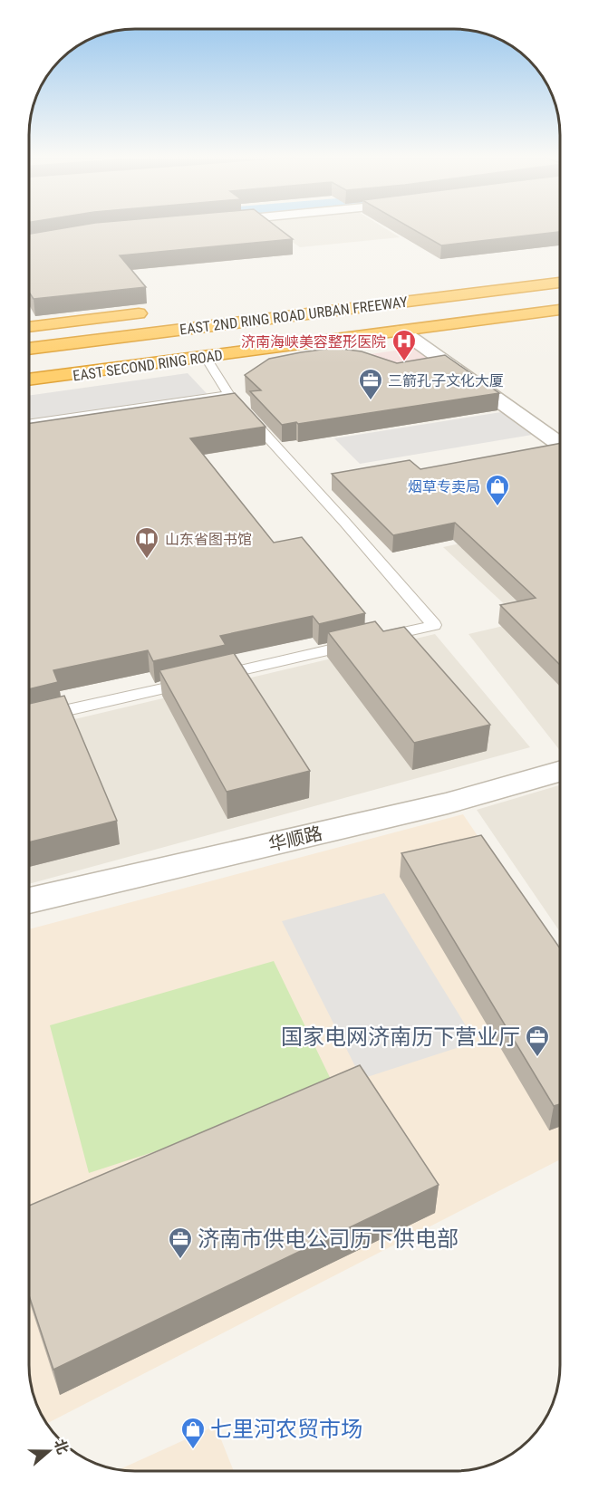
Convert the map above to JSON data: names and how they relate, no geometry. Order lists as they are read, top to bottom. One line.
{"streets":{"highway":["EAST 2ND RING ROAD URBAN FREEWAY","EAST SECOND RING ROAD"],"street":["华顺路"]},"places":{"hospital":["济南海峡美容整形医院"],"office":["三箭孔子文化大厦","国家电网济南历下营业厅","济南市供电公司历下供电部"],"shop":["烟草专卖局","七里河农贸市场"],"library":["山东省图书馆"]},"north":"right"}
